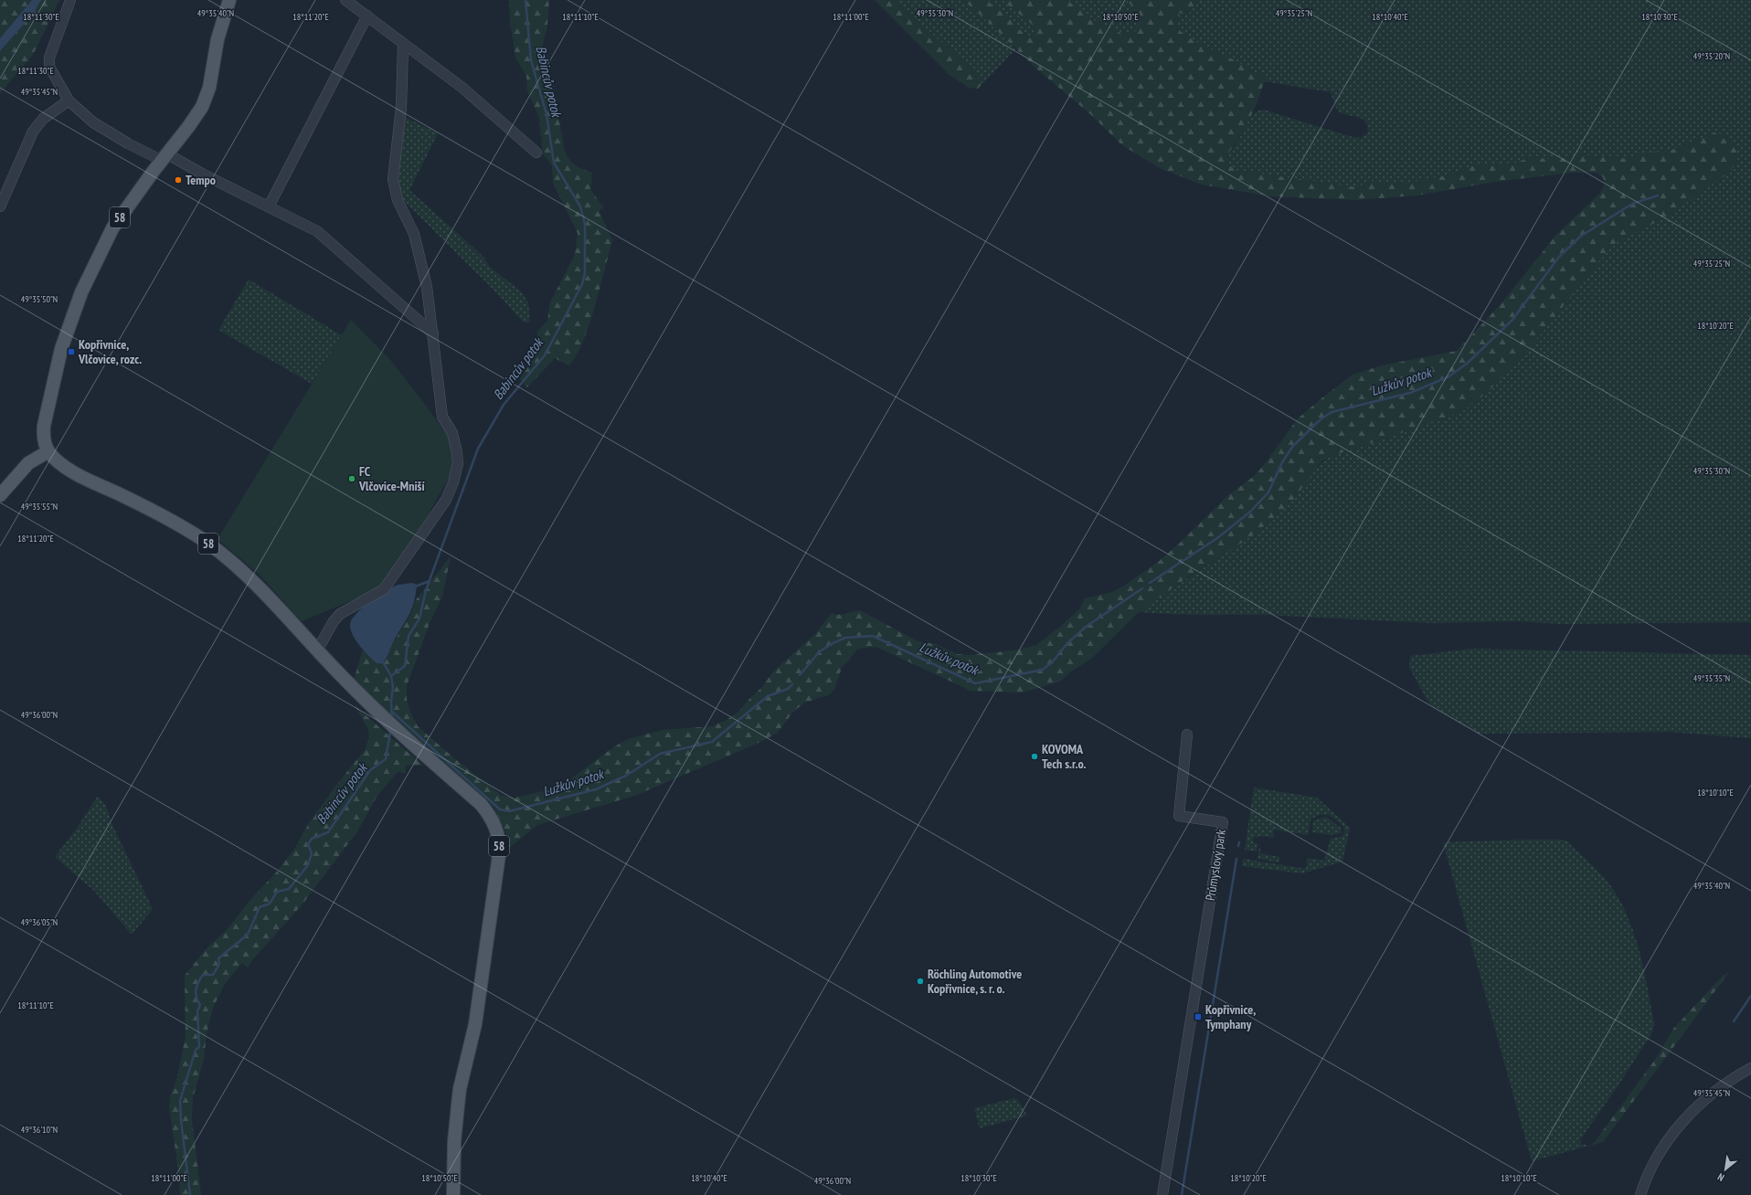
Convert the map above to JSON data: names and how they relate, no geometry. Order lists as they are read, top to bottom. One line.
{"streets":{"main road":["58"],"street":["Průmyslový park"]},"water":["Babincův potok","Lužkův potok"],"places":{"other":["Tempo","FC Vlčovice-Mniší","KOVOMA Tech s.r.o.","Röchling Automotive Kopřivnice, s. r. o."],"transit":["Kopřivnice, Vlčovice, rozc.","Kopřivnice, Tymphany"]},"north":"bottom left","coordinates":["49°35'40\"N","49°35'30\"N","49°35'25\"N","18°11'30\"E","18°11'20\"E","18°11'10\"E","18°11'00\"E","18°10'50\"E","18°10'40\"E","18°10'30\"E","49°35'20\"N","49°35'45\"N","49°35'50\"N","18°10'20\"E","49°35'55\"N","49°35'35\"N","49°36'00\"N","18°10'10\"E","49°36'05\"N","49°36'10\"N"]}
